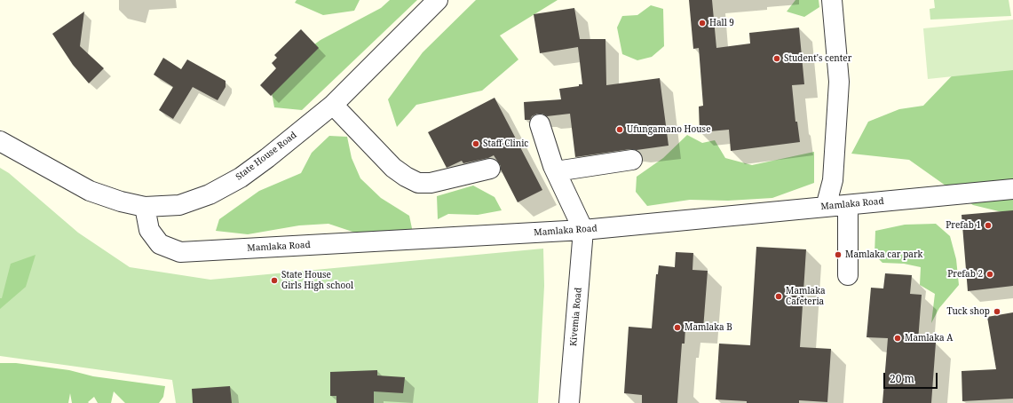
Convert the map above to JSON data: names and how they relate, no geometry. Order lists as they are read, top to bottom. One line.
{"streets":{"street":["State House Road","Mamlaka Road","Kivemia Road"]},"crossings":[["State House Road","Mamlaka Road"],["Mamlaka Road","Kivemia Road"]],"places":["Hall 9","Student's center","Ufungamano House","Staff Clinic","Prefab 1","Mamlaka car park","Prefab 2","State House Girls High school","Mamlaka Cafeteria","Tuck shop","Mamlaka B","Mamlaka A"],"scale_bar":"20 m"}
